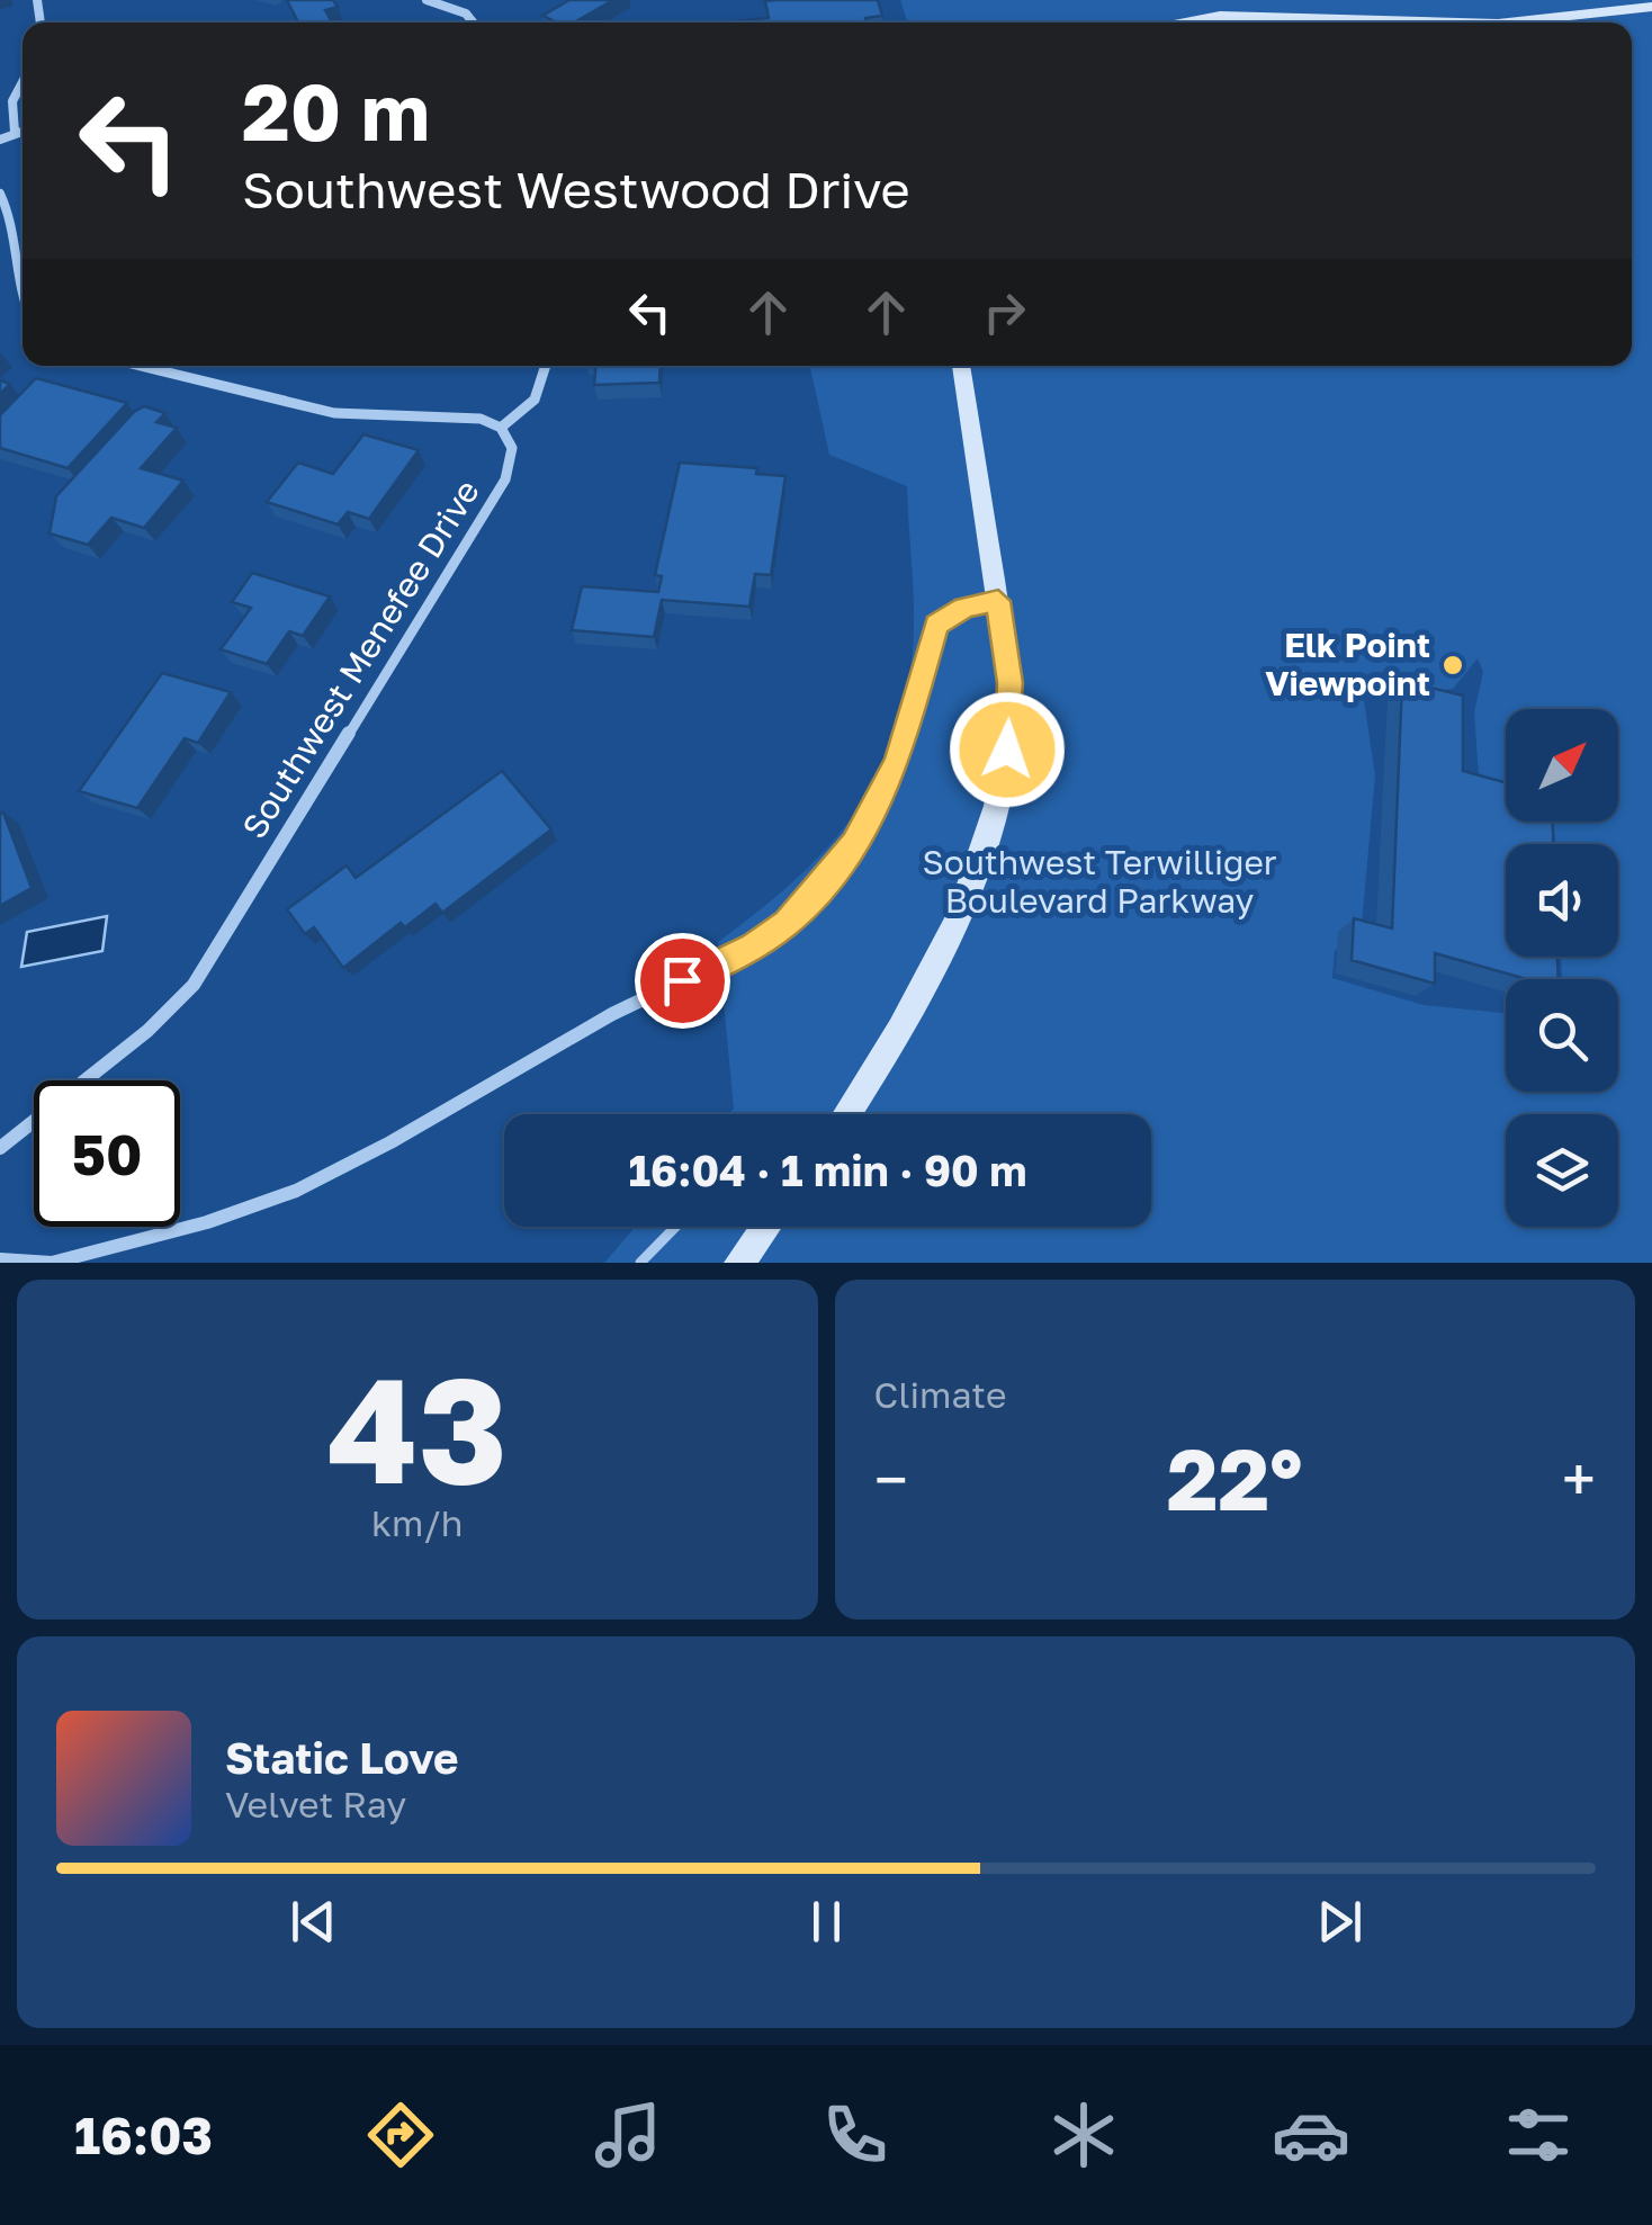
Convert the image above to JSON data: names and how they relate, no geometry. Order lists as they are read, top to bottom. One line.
{"streets":{"street":["Southwest Menefee Drive"]},"parks":["Southwest Terwilliger Boulevard Parkway"],"places":["Elk Point Viewpoint"],"north":"top right","page":{"turn":["20 m","Southwest Westwood Drive"],"limit":"50","trip":"16:04 · 1 min · 90 m","tile":[["43","km/h"],"Climate"],"heat":["−","22°","+"],"song":["Static Love","Velvet Ray"],"tabs":"16:03"}}
